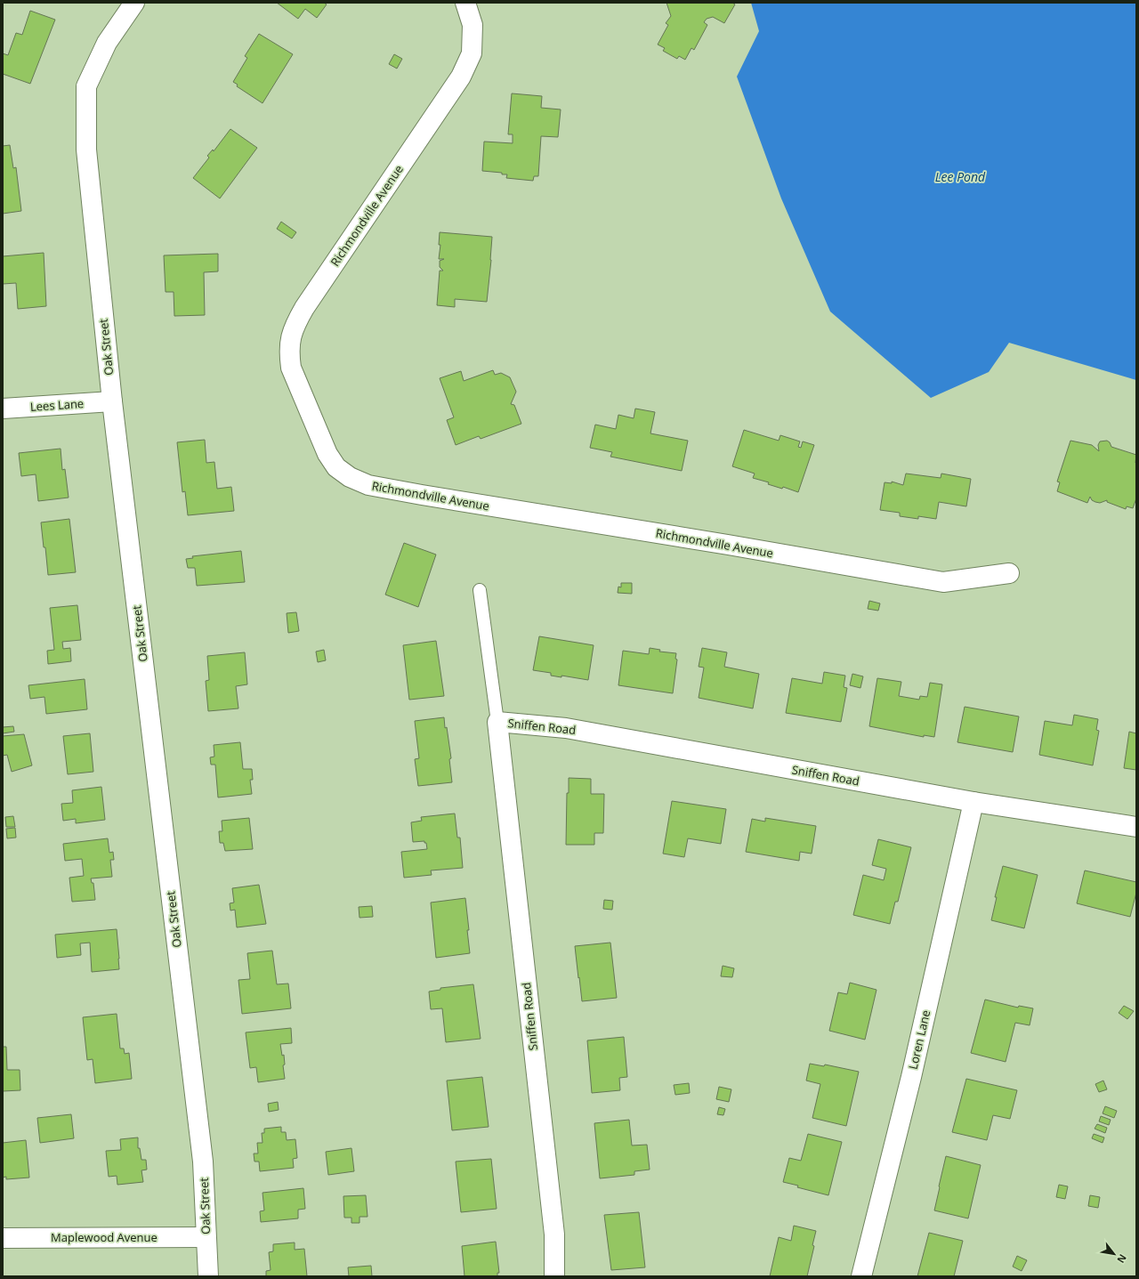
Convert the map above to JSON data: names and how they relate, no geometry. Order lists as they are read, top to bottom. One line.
{"streets":{"street":["Richmondville Avenue","Oak Street","Lees Lane","Sniffen Road","Loren Lane","Maplewood Avenue"]},"crossings":[["Oak Street","Lees Lane"],["Oak Street","Maplewood Avenue"],["Sniffen Road","Loren Lane"]],"water":["Lee Pond"],"north":"bottom right"}
